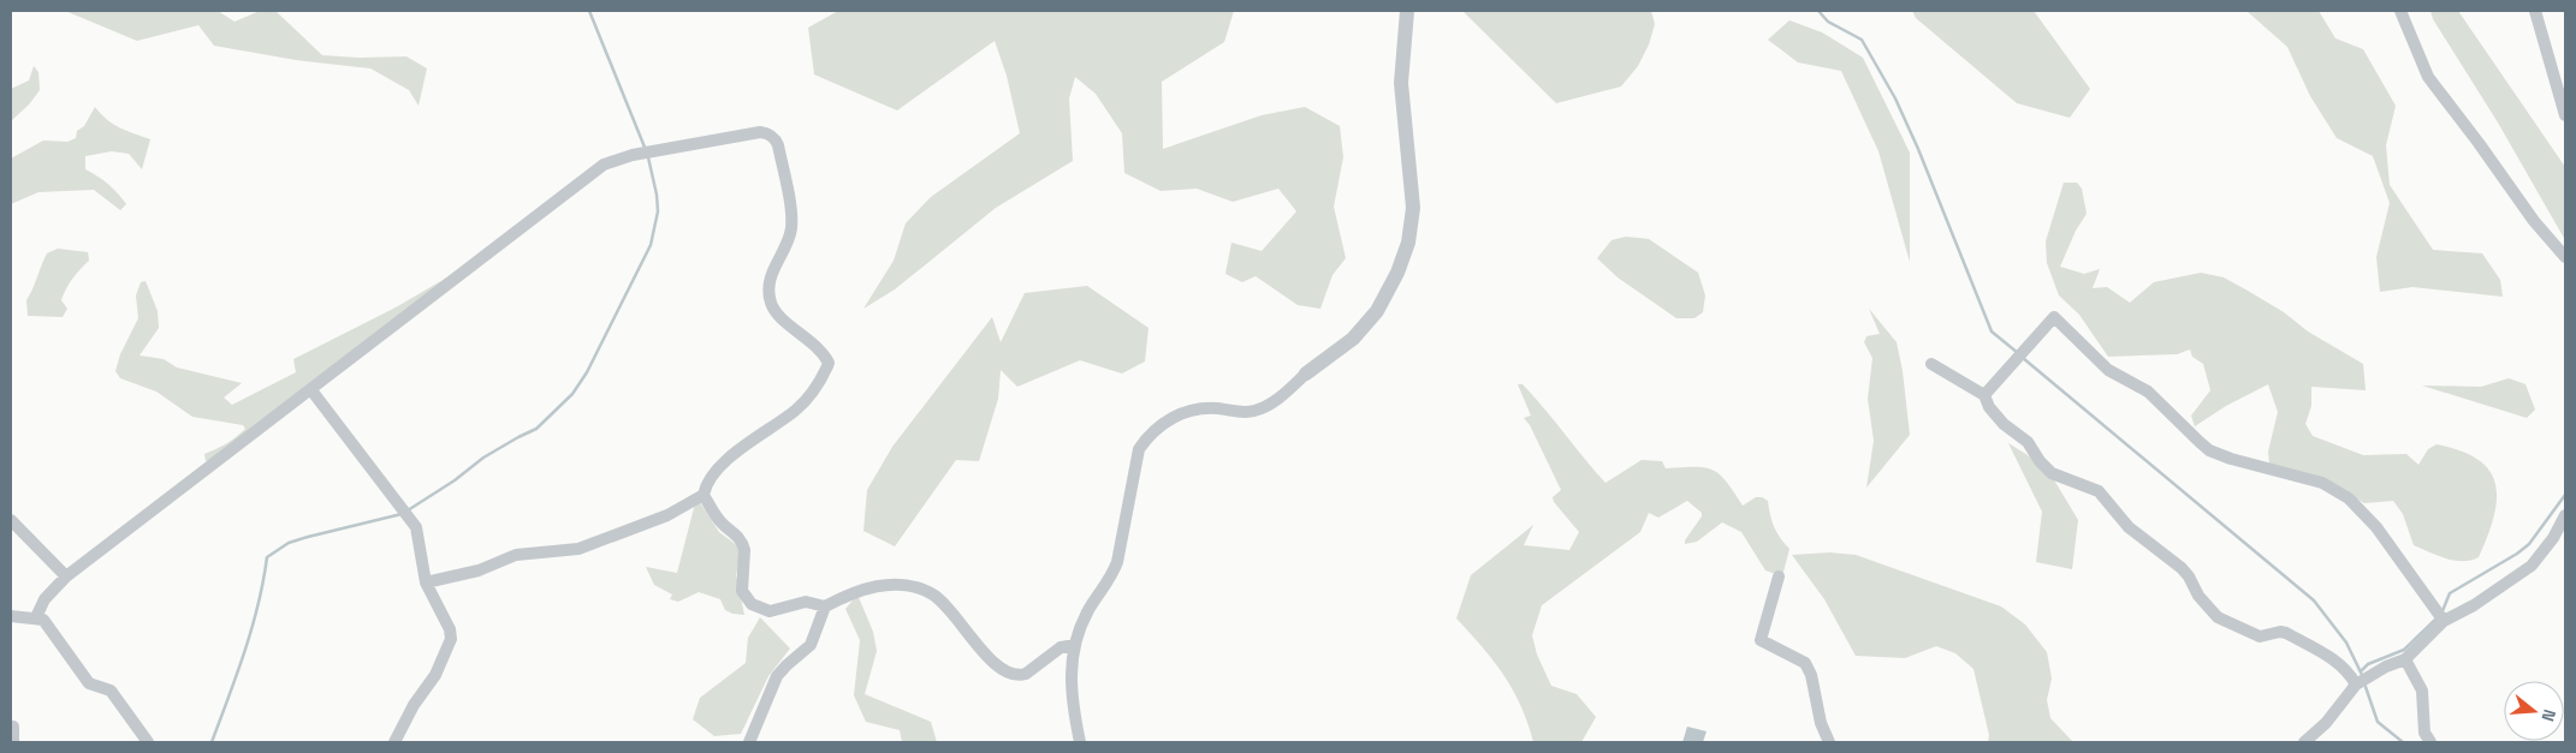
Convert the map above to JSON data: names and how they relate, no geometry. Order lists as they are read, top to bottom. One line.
{"north":"right"}
